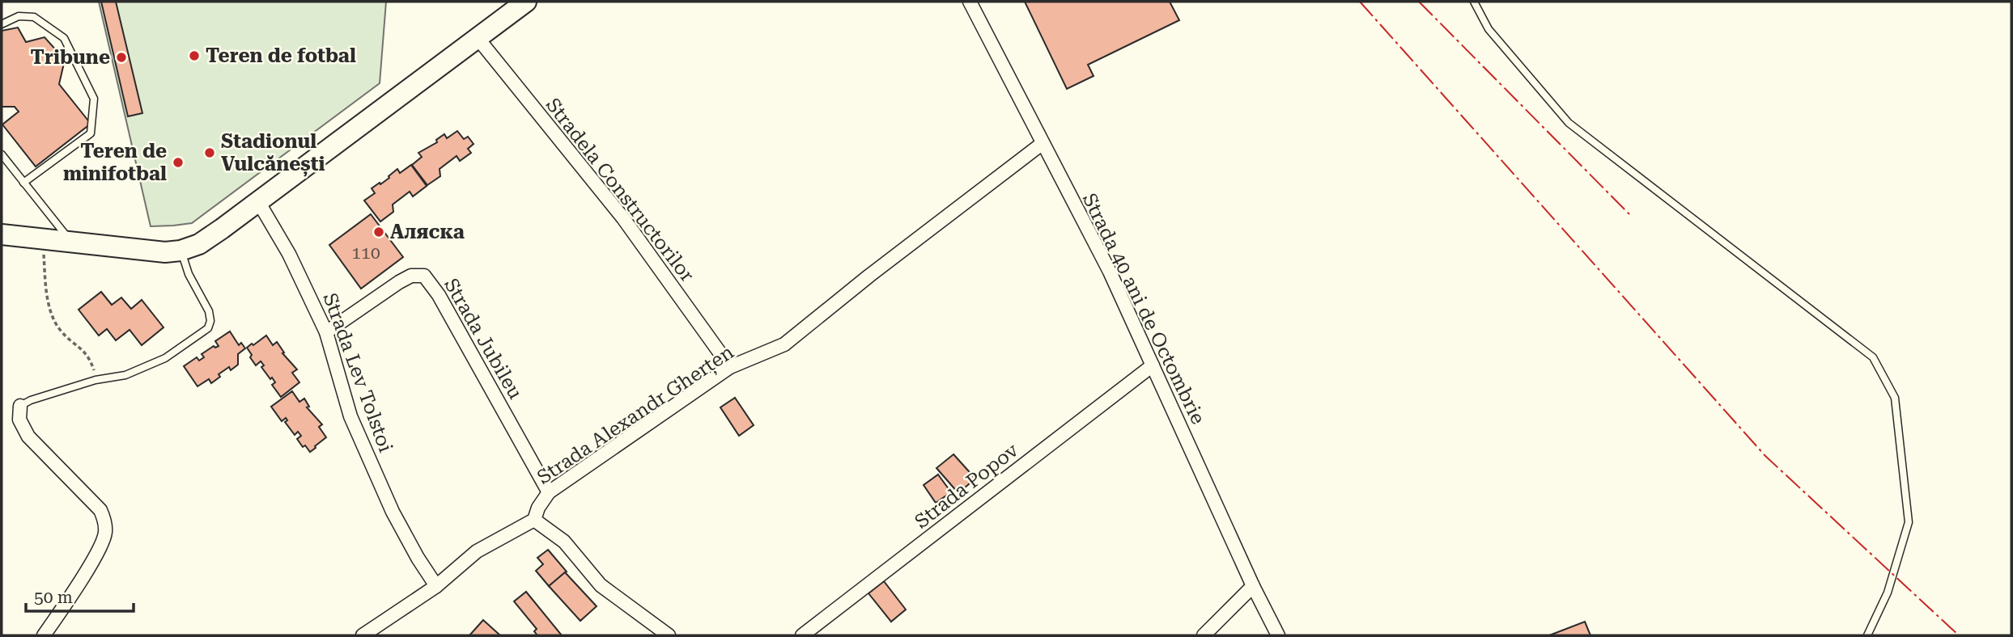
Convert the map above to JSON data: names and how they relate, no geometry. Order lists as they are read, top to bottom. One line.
{"streets":{"street":["Stradela Constructorilor","Strada 40 ani de Octombrie","Strada Jubileu","Strada Lev Tolstoi","Strada Alexandr Gherțen","Strada Popov"]},"crossings":[["Stradela Constructorilor","Strada Alexandr Gherțen"],["Strada 40 ani de Octombrie","Strada Alexandr Gherțen"],["Strada 40 ani de Octombrie","Strada Popov"],["Strada Jubileu","Strada Lev Tolstoi"],["Strada Jubileu","Strada Alexandr Gherțen"]],"places":["Teren de fotbal","Tribune","Stadionul Vulcănești","Teren de minifotbal","Аляска"],"house_numbers":["110"],"scale_bar":"50 m"}
